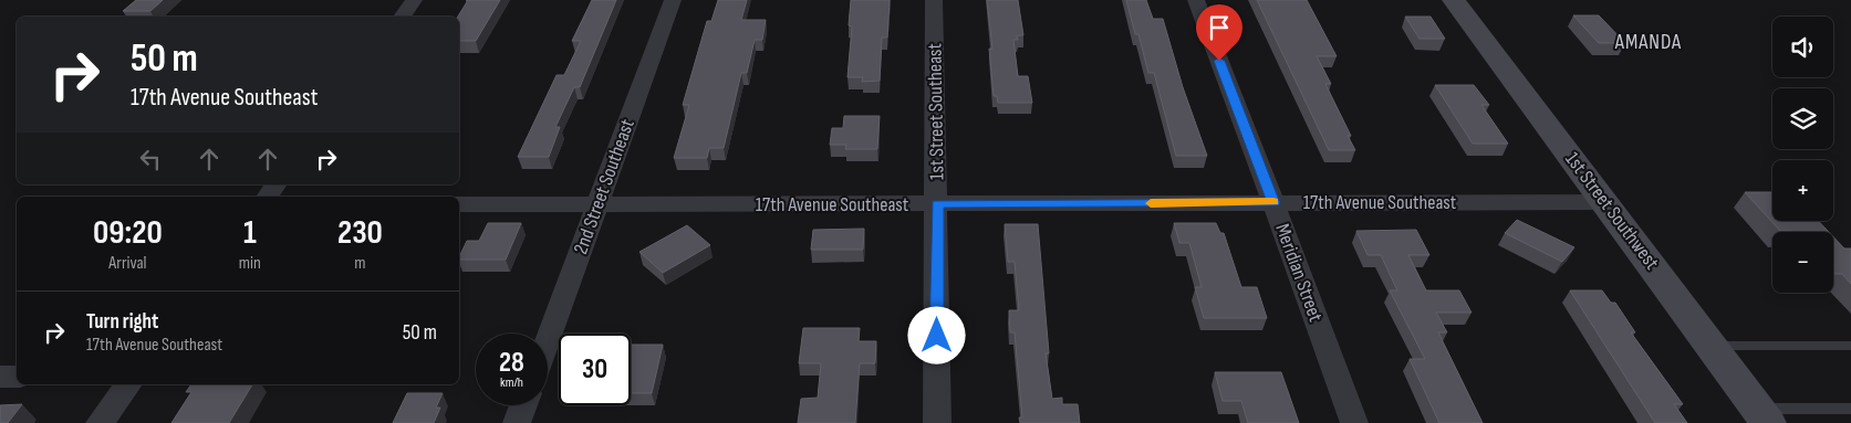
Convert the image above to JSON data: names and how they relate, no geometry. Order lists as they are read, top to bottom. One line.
{"streets":{"street":["1st Street Southeast","2nd Street Southeast","17th Avenue Southeast","1st Street Southwest","Meridian Street"]},"crossings":[["1st Street Southeast","17th Avenue Southeast"],["2nd Street Southeast","17th Avenue Southeast"],["17th Avenue Southeast","1st Street Southwest"],["17th Avenue Southeast","Meridian Street"]],"districts":["AMANDA"],"page":{"map_buttons":["+","−"],"turn":["50 m","17th Avenue Southeast"],"eta":["09:20","Arrival","1","min","230","m"],"list":[{"name":"Turn right","note":"17th Avenue Southeast","value":"50 m"}],"speed":"28 km/h","limit":"30"}}
